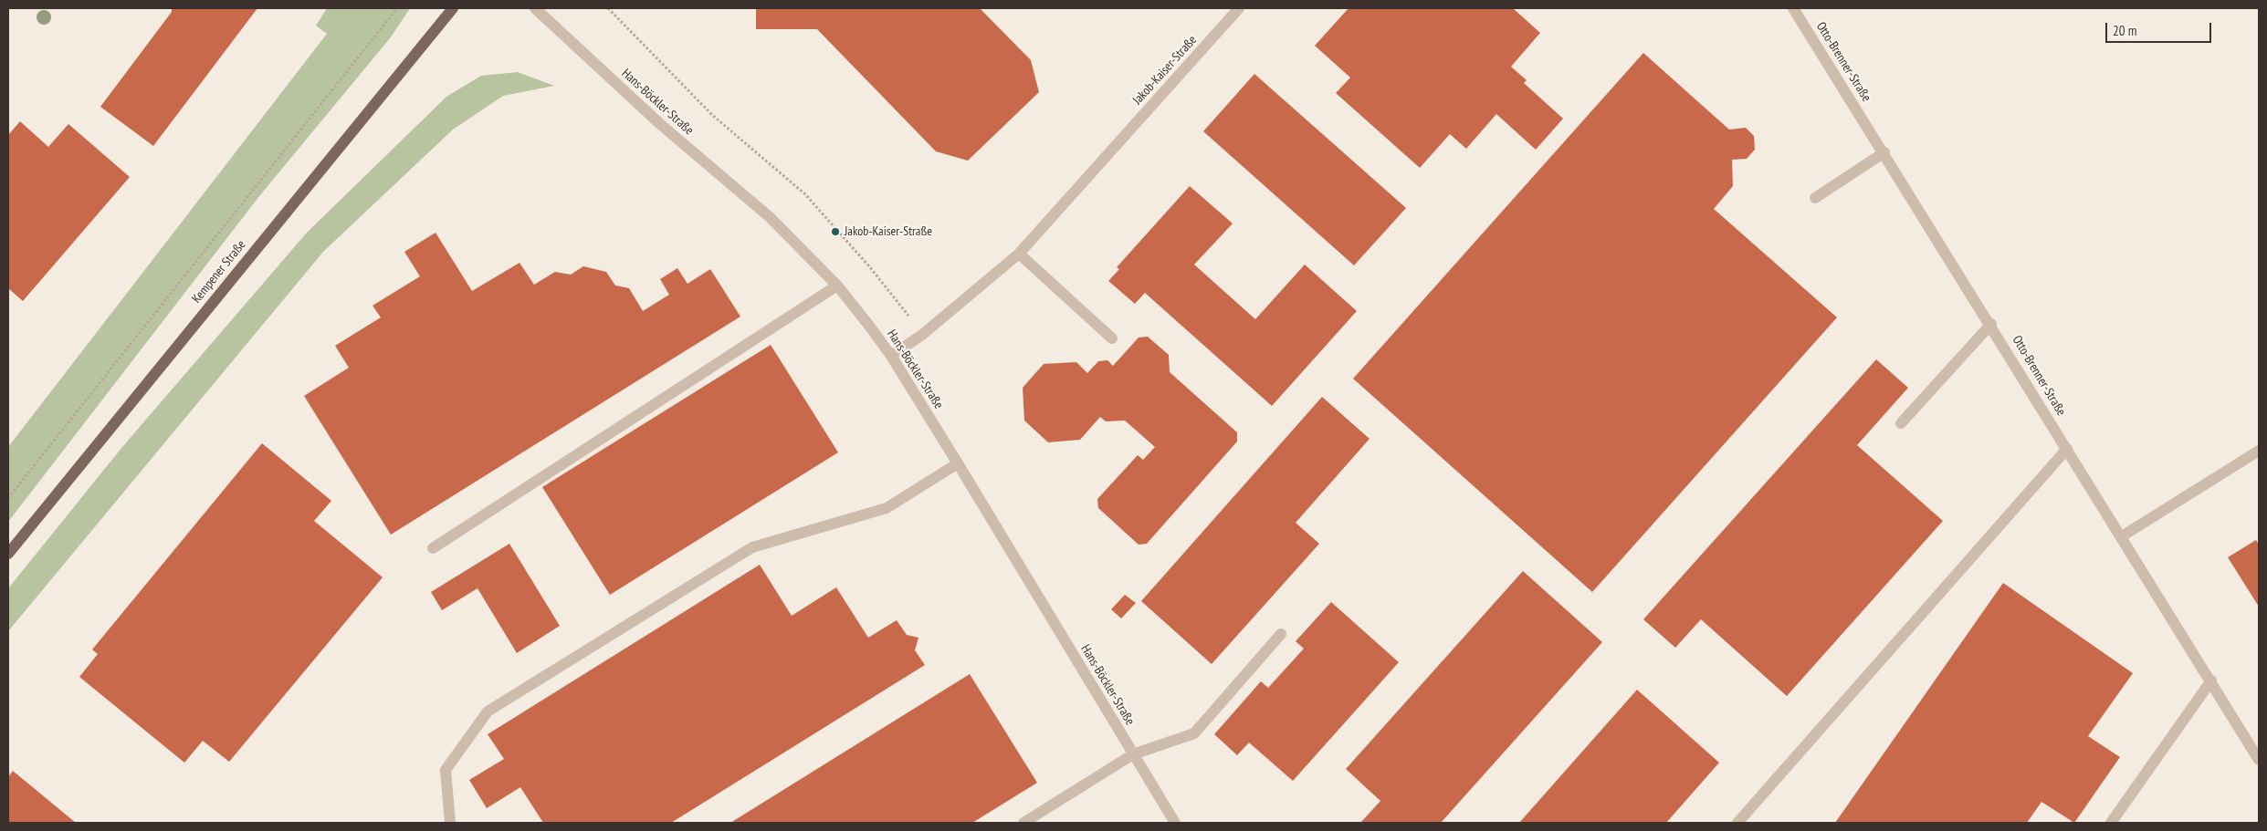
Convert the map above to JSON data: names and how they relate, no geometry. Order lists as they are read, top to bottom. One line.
{"streets":{"main road":["Kempener Straße"],"street":["Otto-Brenner-Straße","Jakob-Kaiser-Straße","Hans-Böckler-Straße"]},"crossings":[["Jakob-Kaiser-Straße","Hans-Böckler-Straße"]],"places":["Jakob-Kaiser-Straße"],"scale_bar":"20 m"}
